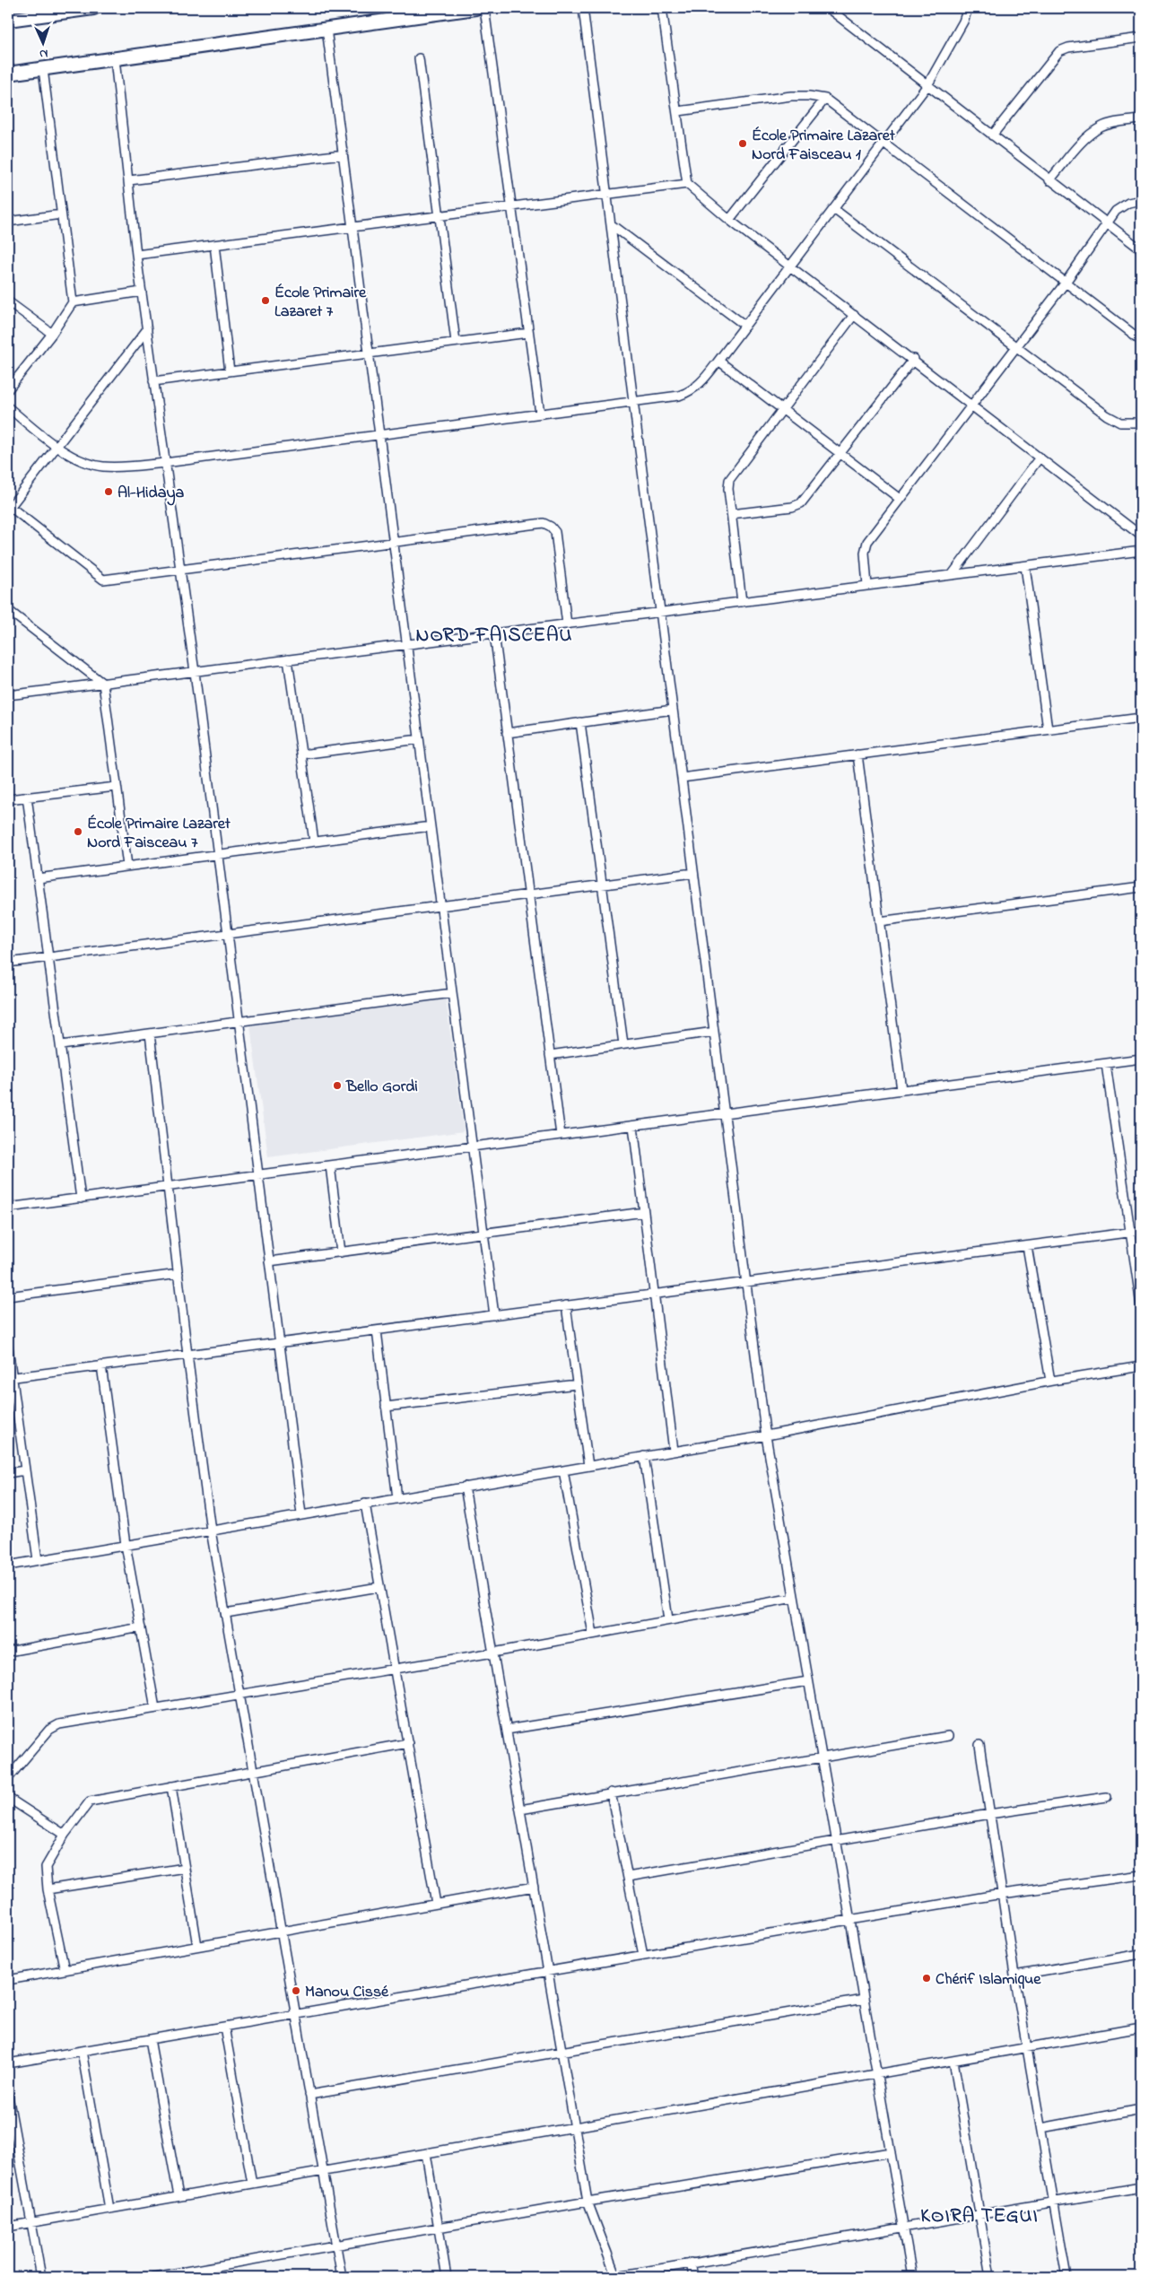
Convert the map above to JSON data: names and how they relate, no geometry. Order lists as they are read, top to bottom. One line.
{"districts":["NORD FAISCEAU","KOIRA TEGUI"],"places":["École Primaire Lazaret Nord Faisceau 1","École Primaire Lazaret 7","Al-Hidaya","École Primaire Lazaret Nord Faisceau 7","Bello Gordi","Chérif Islamique","Manou Cissé"],"north":"bottom"}
